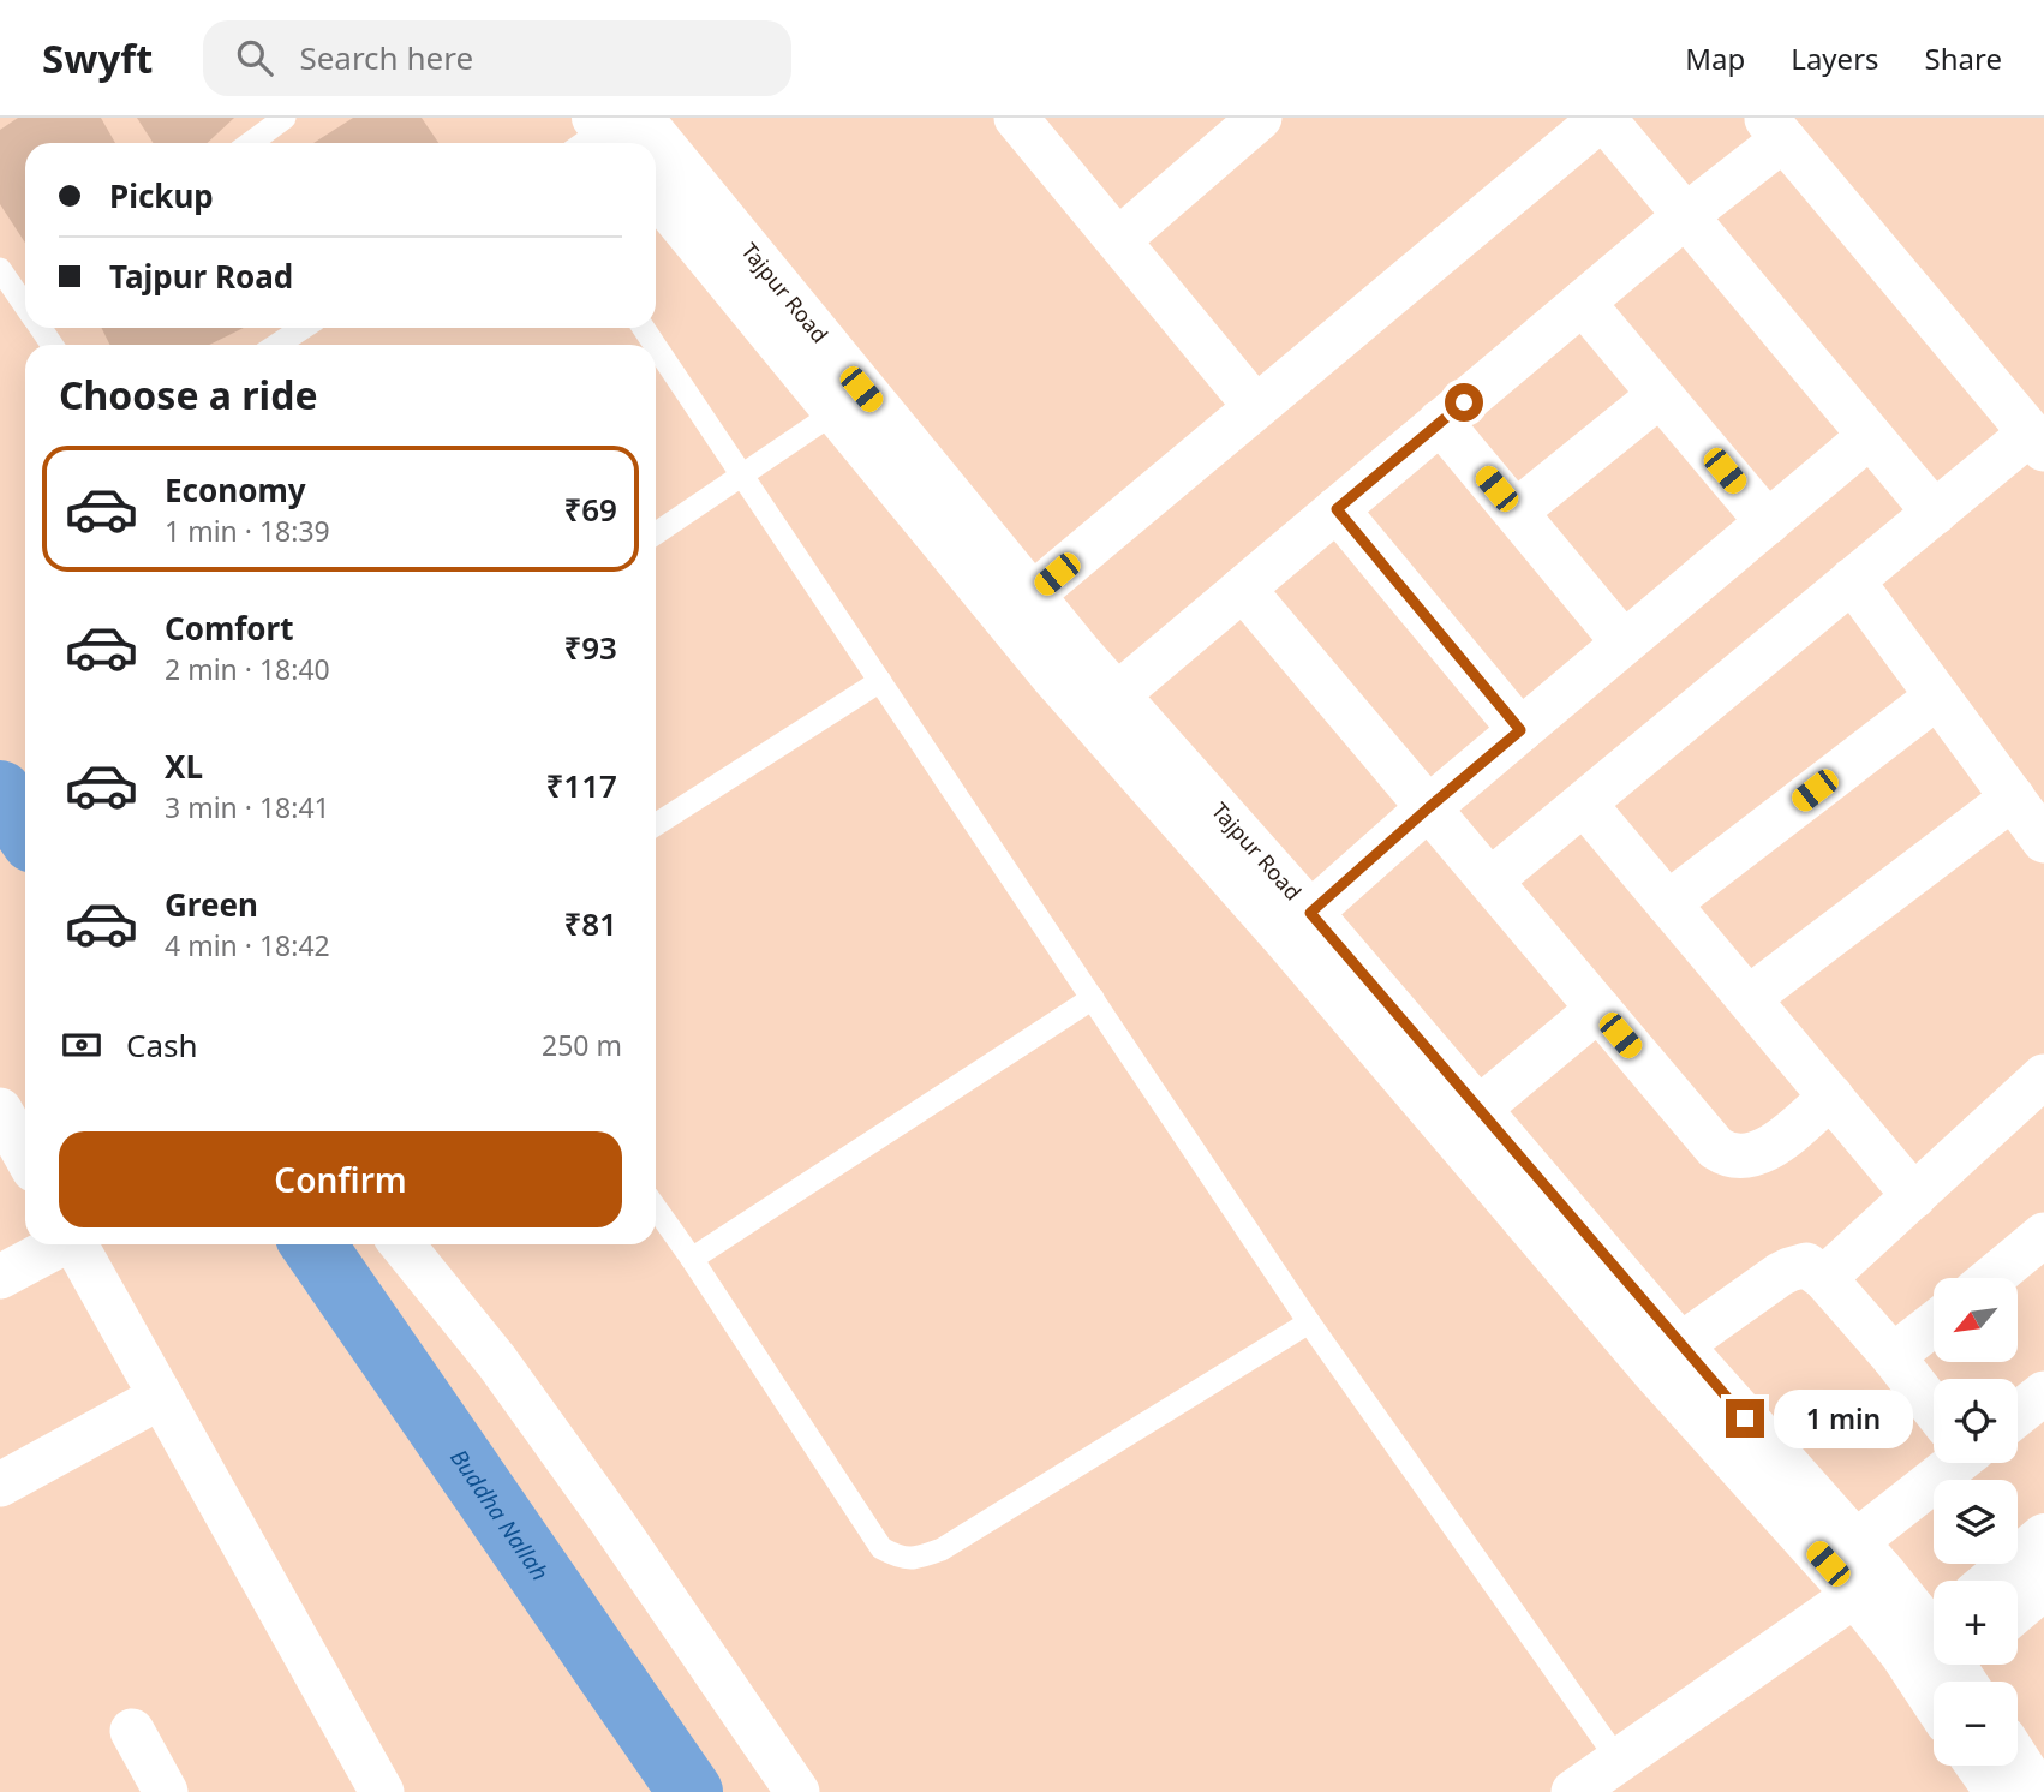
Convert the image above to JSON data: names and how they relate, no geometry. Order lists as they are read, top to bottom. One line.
{"streets":{"main road":["Tajpur Road"]},"water":["Buddha Nallah"],"north":"bottom left","page":{"header":"Swyft","search":"Search here","nav":["Map","Layers","Share"],"banner":["Pickup","Tajpur Road"],"heading":"Choose a ride","list":[{"name":"Economy","note":"1 min · 18:39","value":"₹69"},{"name":"Comfort","note":"2 min · 18:40","value":"₹93"},{"name":"XL","note":"3 min · 18:41","value":"₹117"},{"name":"Green","note":"4 min · 18:42","value":"₹81"}],"pay":["Cash","250 m"],"buttons":"Confirm","map_buttons":["+","−"],"bubble":"1 min"}}
